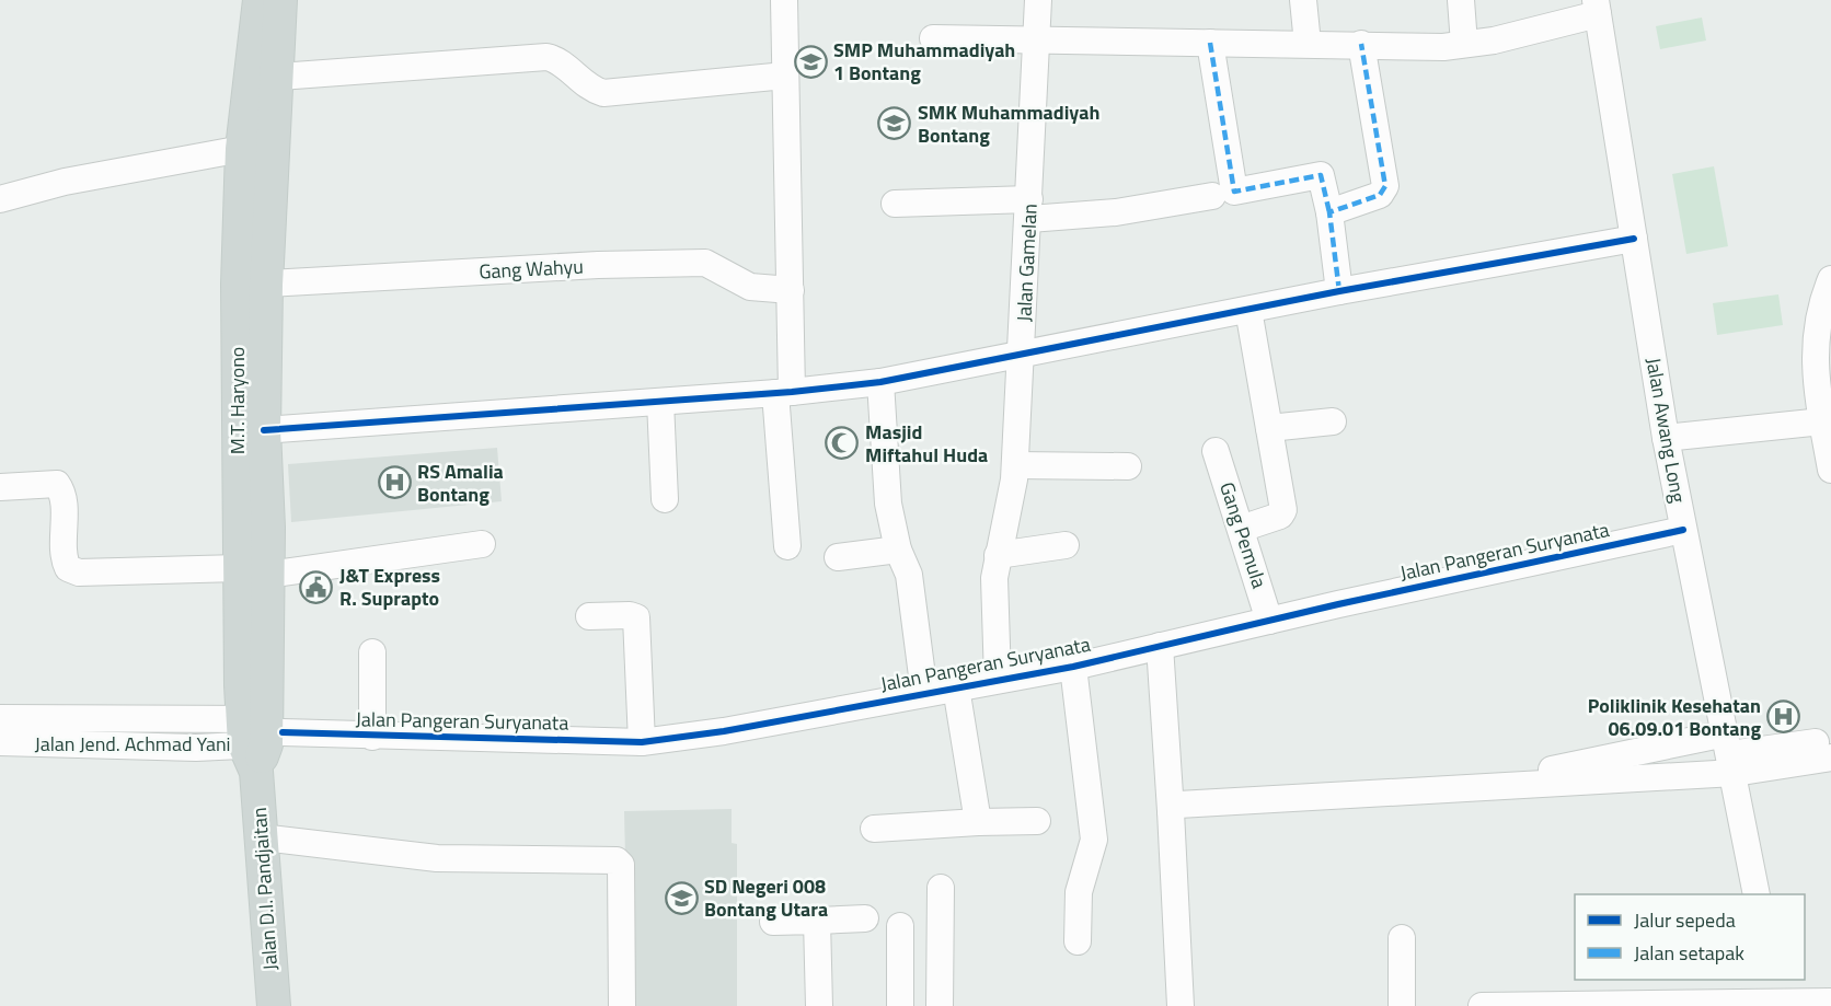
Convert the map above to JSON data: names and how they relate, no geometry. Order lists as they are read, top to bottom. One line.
{"streets":{"main road":["M.T. Haryono","Jalan D.I. Pandjaitan"],"street":["Jalan Gamelan","Gang Wahyu","Jalan Awang Long","Gang Pemula","Jalan Pangeran Suryanata","Jalan Jend. Achmad Yani"]},"crossings":[["Jalan Gamelan","Jalan Pangeran Suryanata"],["Gang Wahyu","M.T. Haryono"],["M.T. Haryono","Jalan Pangeran Suryanata"],["M.T. Haryono","Jalan Jend. Achmad Yani"],["M.T. Haryono","Jalan D.I. Pandjaitan"],["Jalan Awang Long","Jalan Pangeran Suryanata"],["Gang Pemula","Jalan Pangeran Suryanata"],["Jalan Pangeran Suryanata","Jalan Jend. Achmad Yani"],["Jalan Pangeran Suryanata","Jalan D.I. Pandjaitan"],["Jalan Jend. Achmad Yani","Jalan D.I. Pandjaitan"]],"places":{"school or university":["SMP Muhammadiyah 1 Bontang","SMK Muhammadiyah Bontang","SD Negeri 008 Bontang Utara"],"mosque":["Masjid Miftahul Huda"],"hospital":["RS Amalia Bontang","Poliklinik Kesehatan 06.09.01 Bontang"],"public building":["J&T Express R. Suprapto"]},"legend":["Jalur sepeda","Jalan setapak"]}
